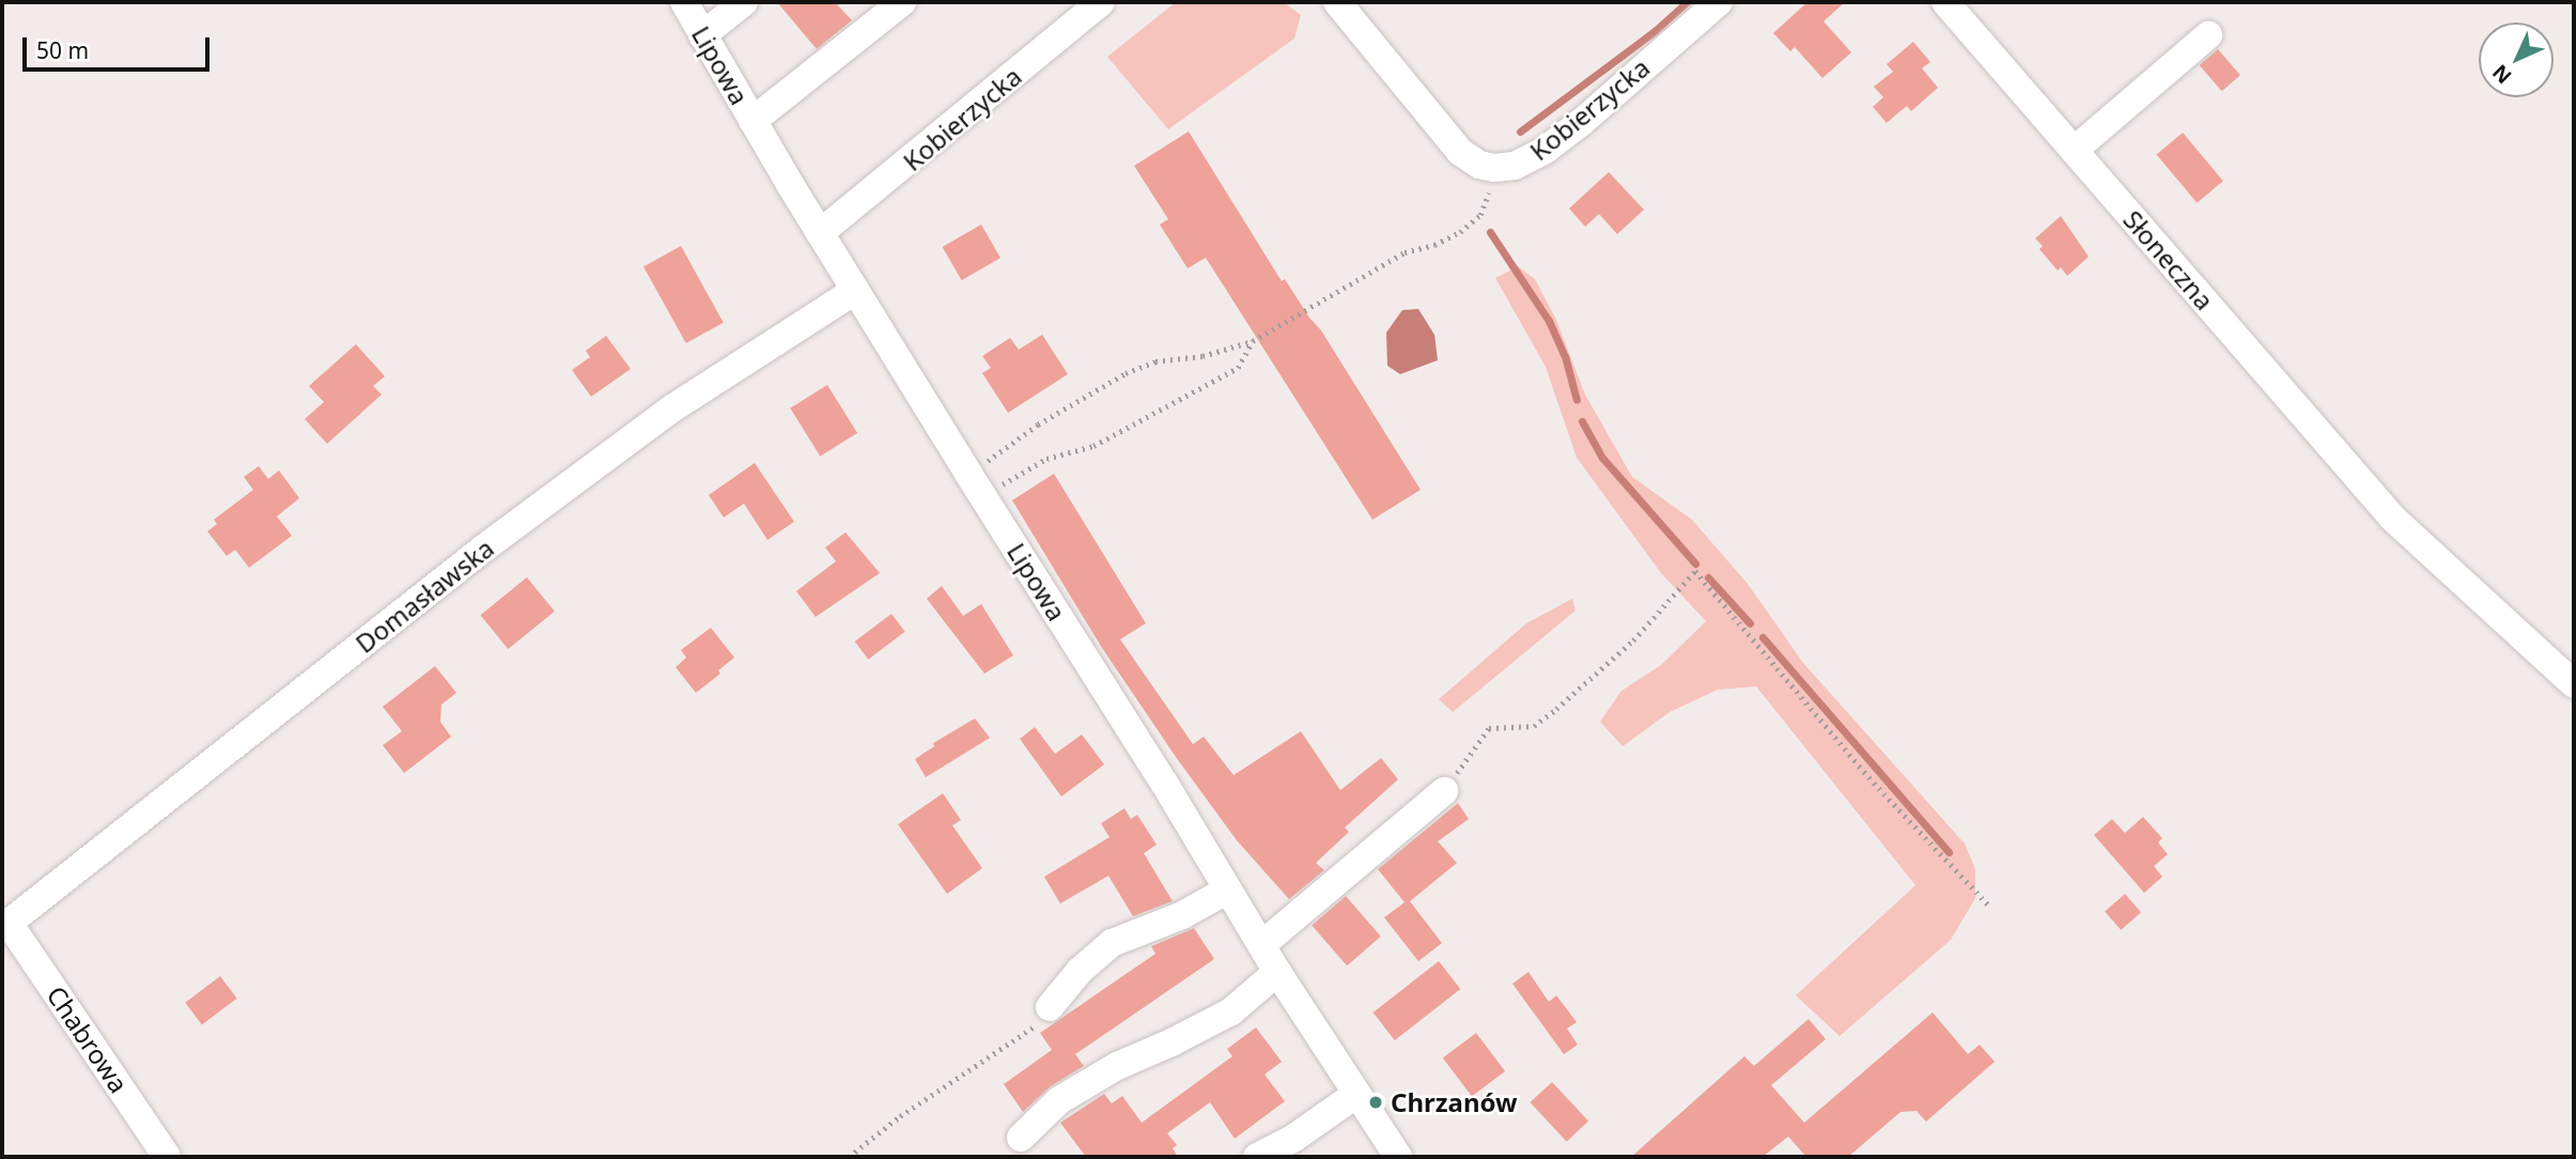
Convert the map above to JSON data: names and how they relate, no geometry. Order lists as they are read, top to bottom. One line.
{"streets":{"street":["Lipowa","Kobierzycka","Słoneczna","Domasławska","Chabrowa"]},"crossings":[["Lipowa","Kobierzycka"],["Lipowa","Domasławska"],["Domasławska","Chabrowa"]],"places":["Chrzanów"],"scale_bar":"50 m","north":"bottom left"}
